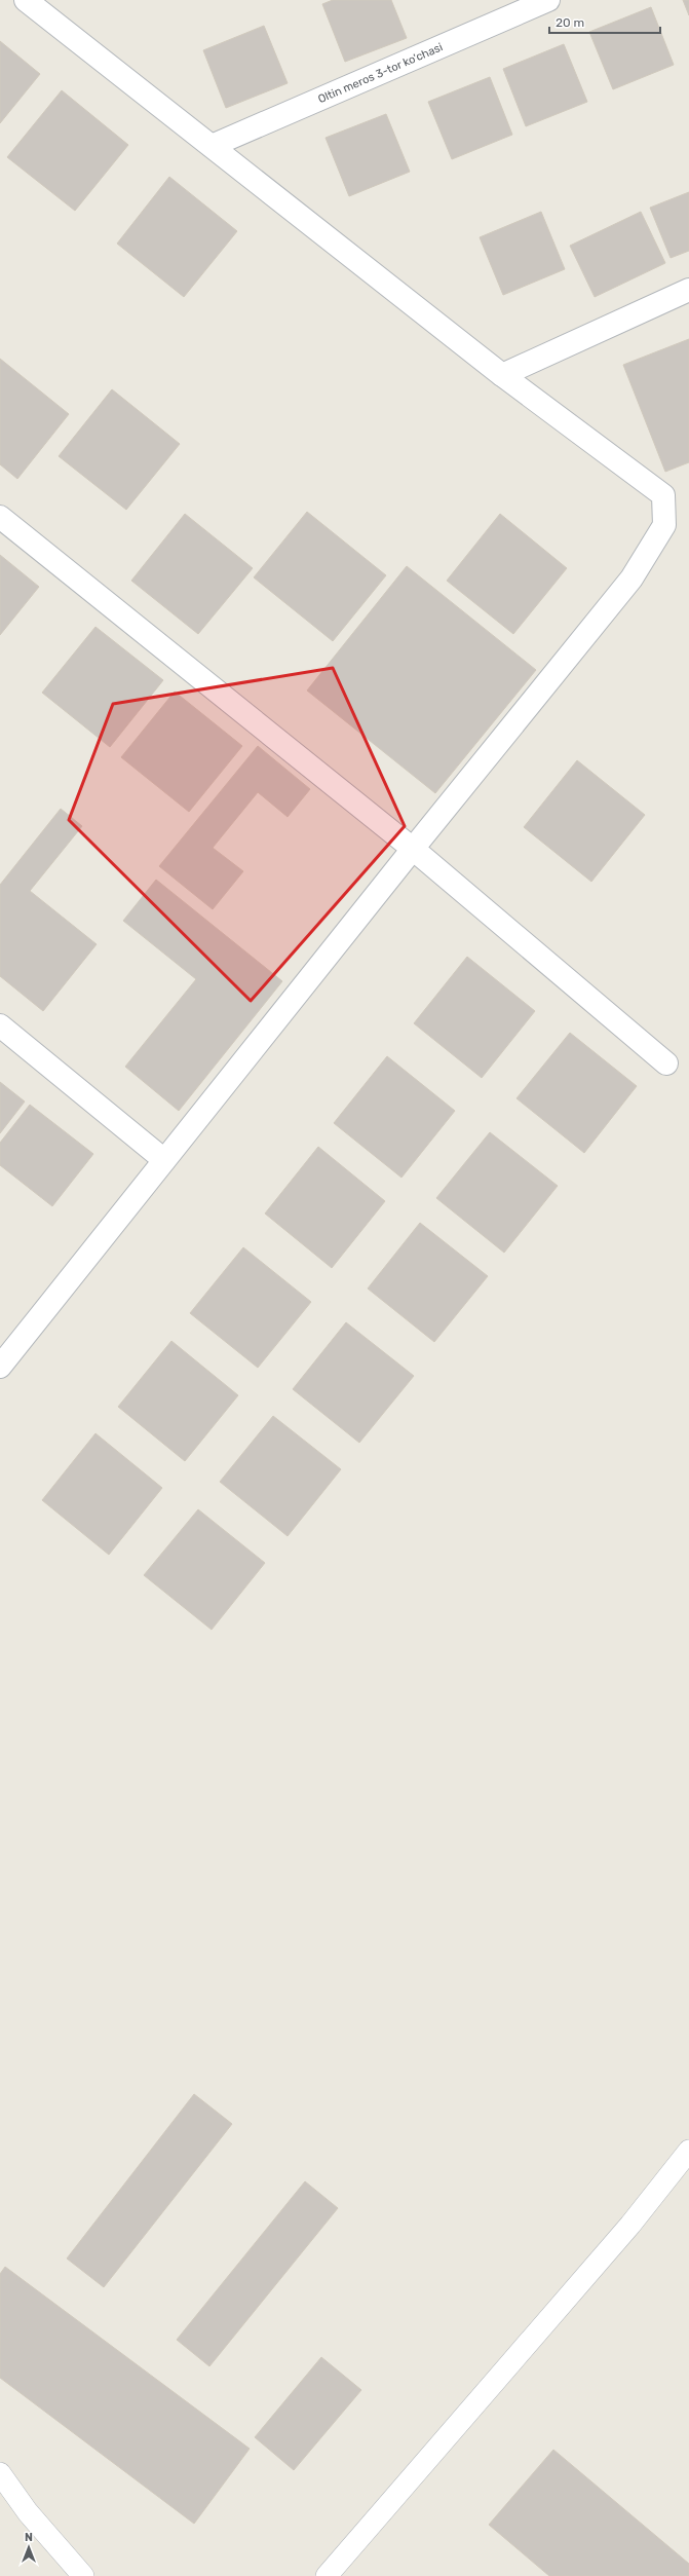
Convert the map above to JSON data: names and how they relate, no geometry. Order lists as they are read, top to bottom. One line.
{"streets":{"street":["Oltin meros 3-tor ko'chasi"]},"scale_bar":"20 m","north":"top"}
